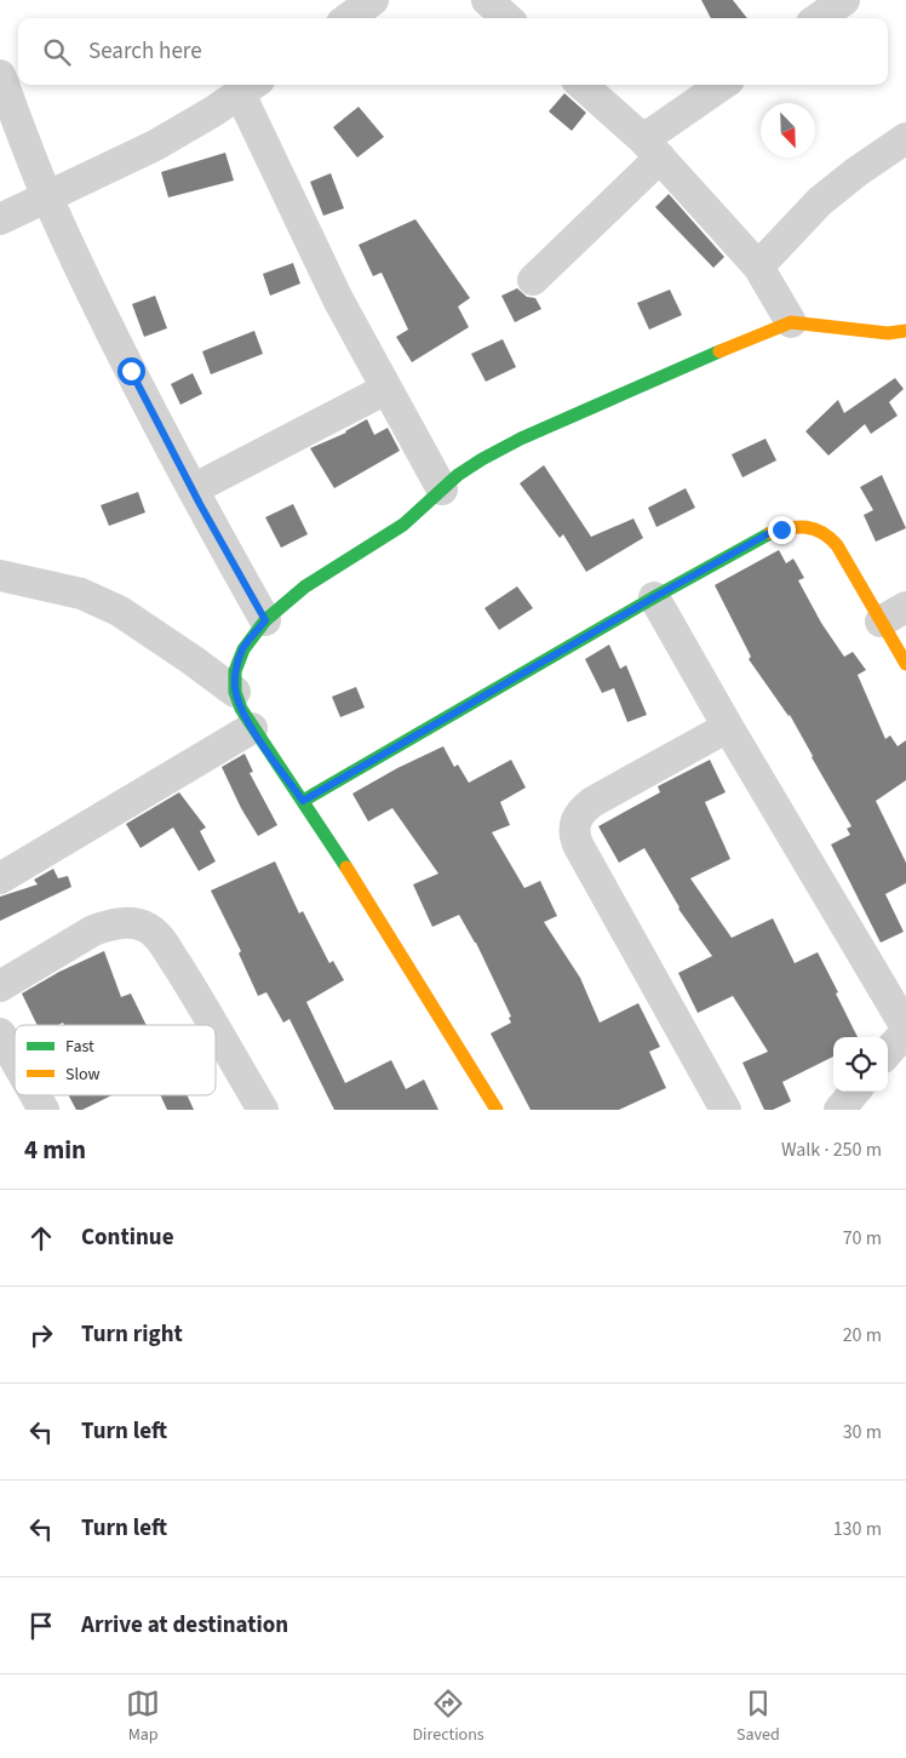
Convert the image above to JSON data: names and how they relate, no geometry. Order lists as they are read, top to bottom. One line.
{"legend":["Fast","Slow"],"north":"bottom right","page":{"search":"Search here","heading":["4 min","Walk · 250 m"],"list":[["Continue","70 m"],["Turn right","20 m"],["Turn left","30 m"],["Turn left","130 m"],"Arrive at destination"],"nav":["Map","Directions","Saved"]}}
